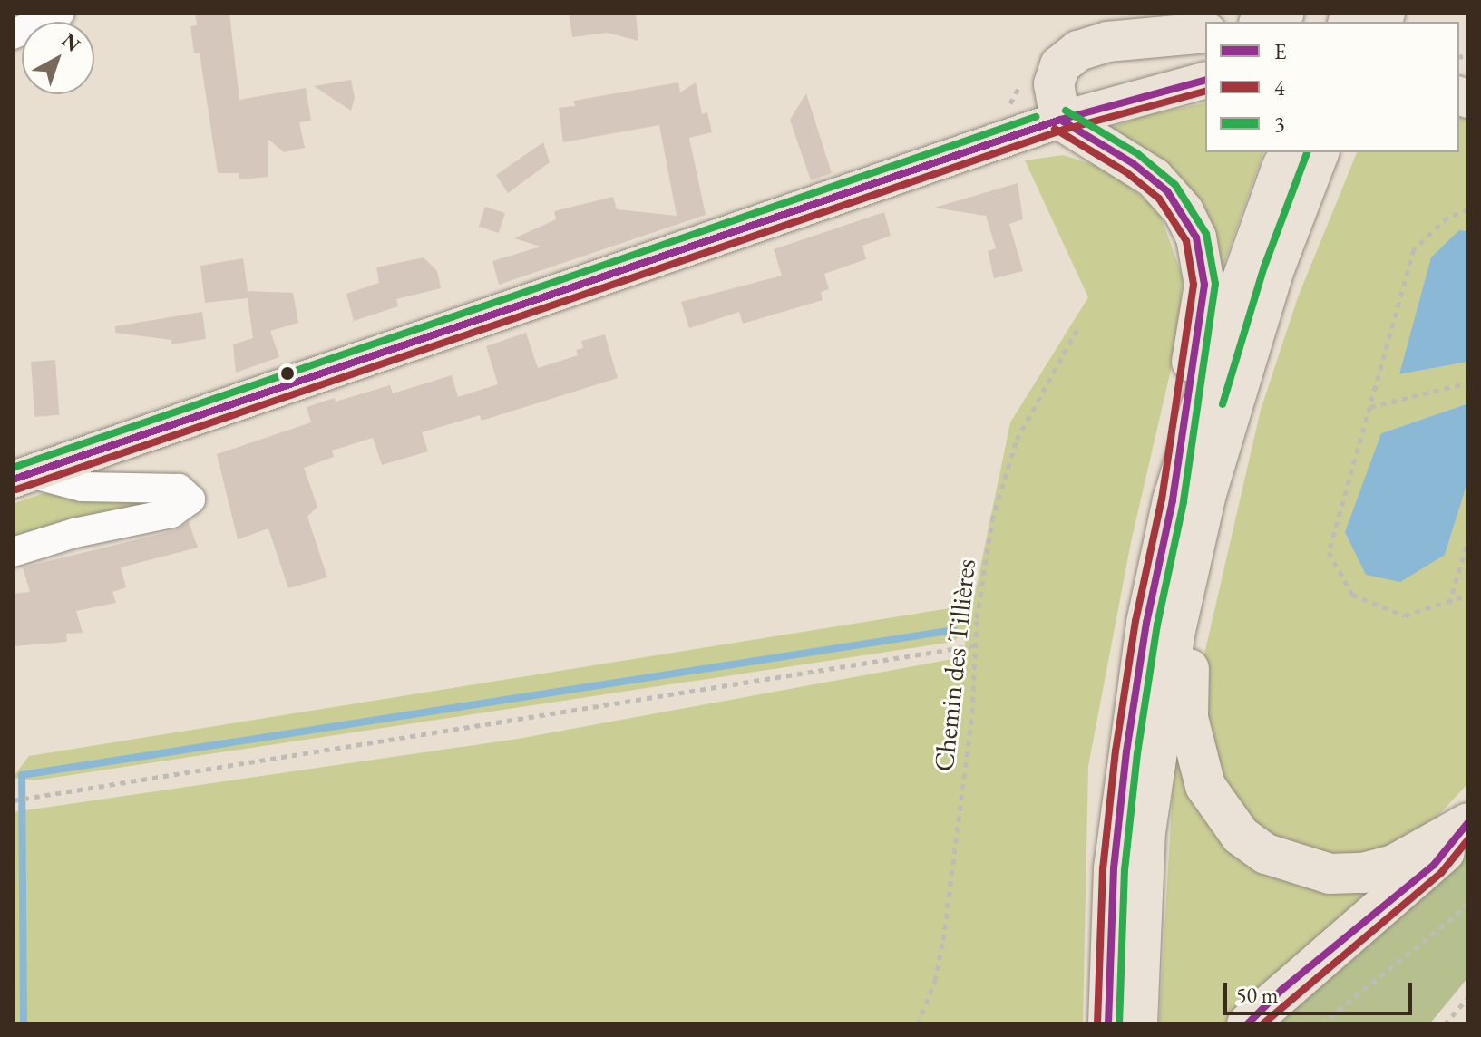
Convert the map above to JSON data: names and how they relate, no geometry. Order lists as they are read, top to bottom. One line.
{"streets":{"path":["Chemin des Tillières"]},"lines":["transit line E","transit line 4","transit line 3"],"legend":["E","4","3"],"scale_bar":"50 m","north":"top right"}
